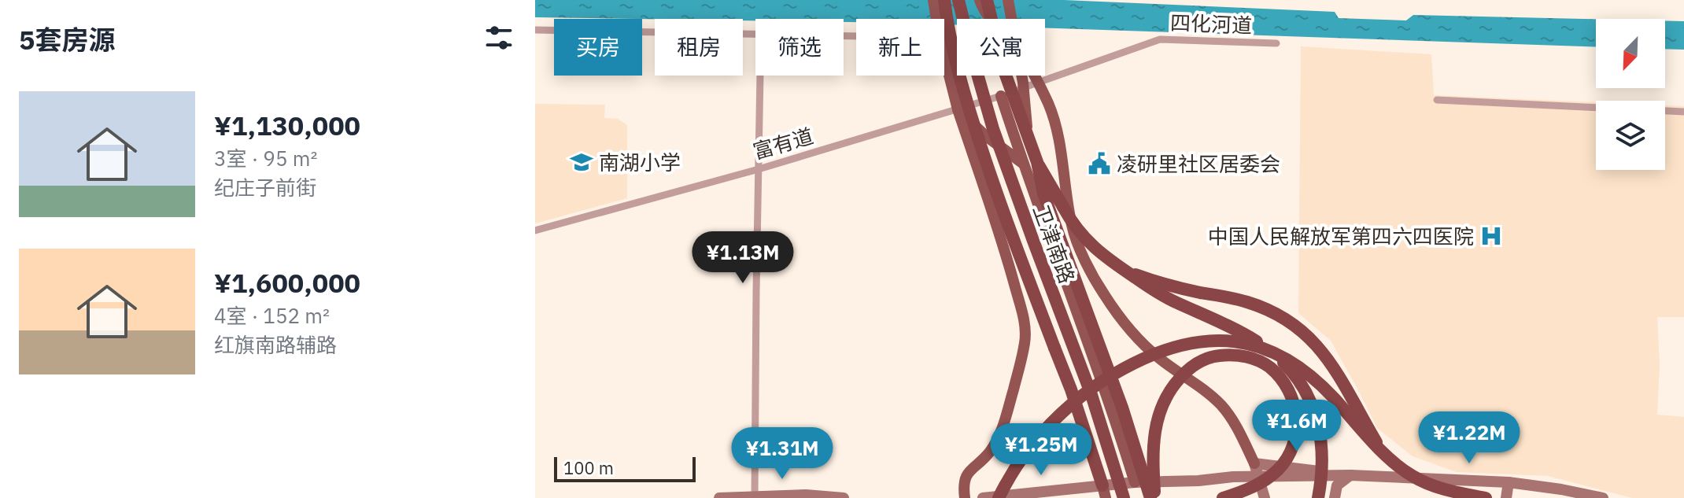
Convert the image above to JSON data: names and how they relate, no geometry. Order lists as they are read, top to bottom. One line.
{"streets":{"highway":["卫津南路"],"street":["四化河道","富有道"]},"crossings":[["四化河道","富有道"]],"places":{"school or university":["南湖小学"],"public building":["凌研里社区居委会"],"hospital":["中国人民解放军第四六四医院"]},"scale_bar":"100 m","north":"bottom left","page":{"heading":"5套房源","chip":["买房","租房","筛选","新上","公寓"],"list":[{"name":"¥1,130,000","note":"3室 · 95 m² · 纪庄子前街"},{"name":"¥1,600,000","note":"4室 · 152 m² · 红旗南路辅路"}],"price":["¥1.13M","¥1.6M","¥1.22M","¥1.25M","¥1.31M"],"scale":"100 m"}}
